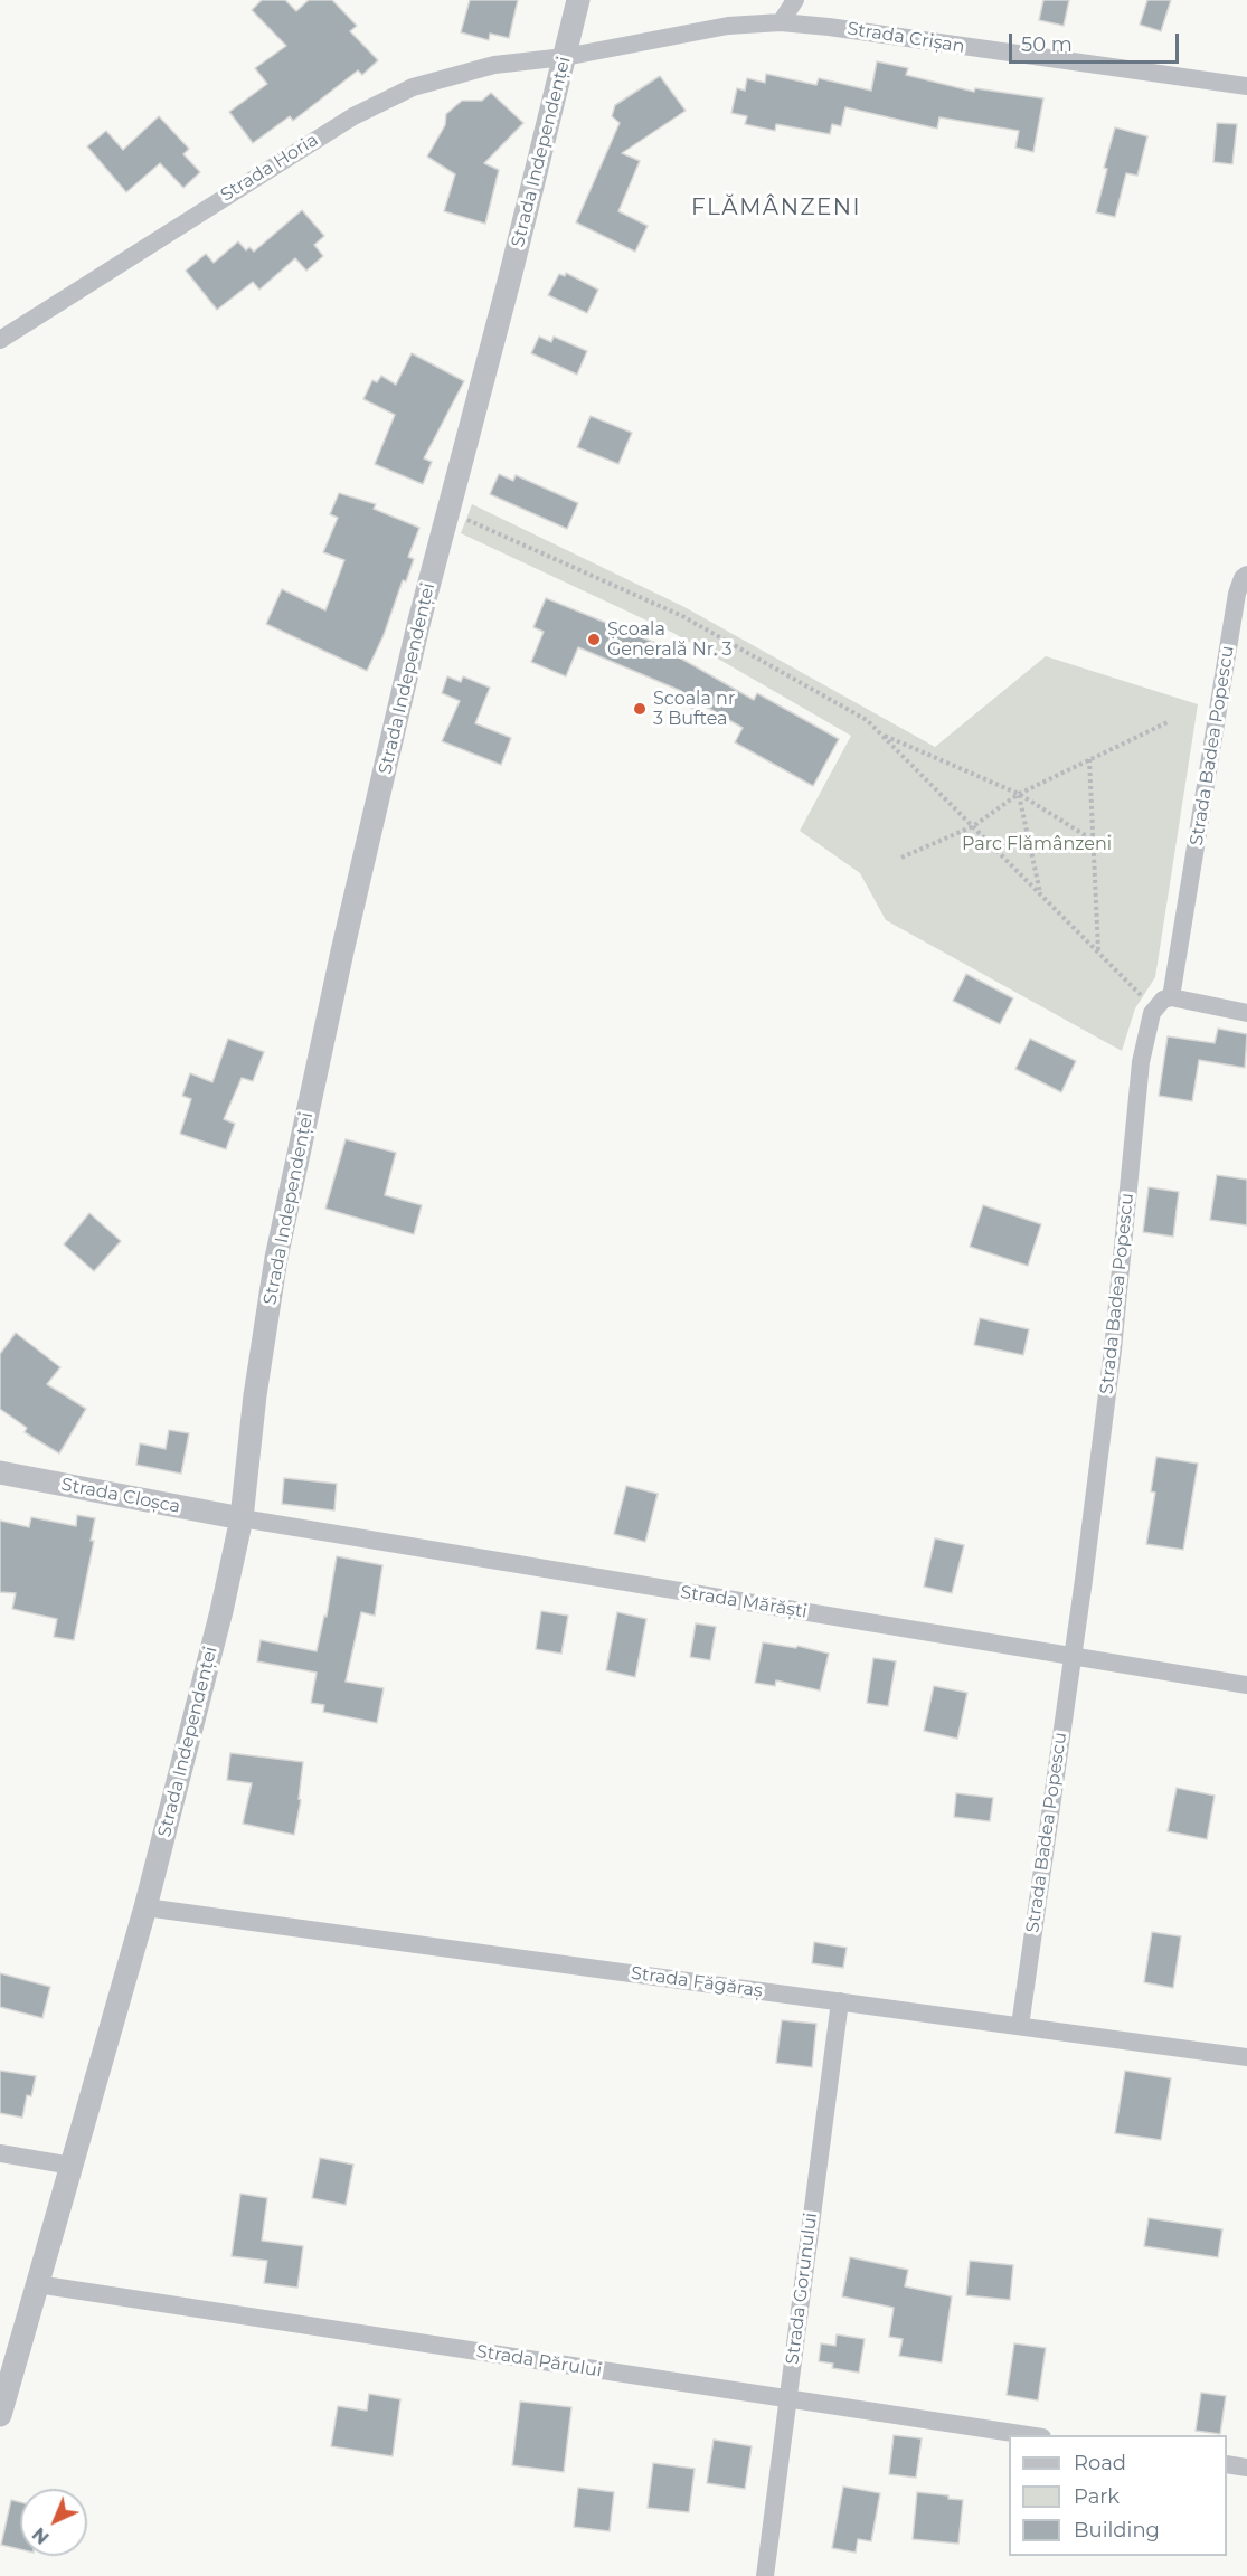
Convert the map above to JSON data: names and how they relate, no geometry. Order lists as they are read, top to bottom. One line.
{"streets":{"street":["Strada Crișan","Strada Independenței","Strada Horia","Strada Badea Popescu","Strada Cloșca","Strada Mărăști","Strada Făgăraș","Strada Gorunului","Strada Părului"]},"crossings":[["Strada Crișan","Strada Independenței"],["Strada Crișan","Strada Horia"],["Strada Independenței","Strada Horia"],["Strada Independenței","Strada Cloșca"],["Strada Independenței","Strada Mărăști"],["Strada Independenței","Strada Făgăraș"],["Strada Independenței","Strada Părului"],["Strada Badea Popescu","Strada Mărăști"],["Strada Badea Popescu","Strada Făgăraș"],["Strada Cloșca","Strada Mărăști"],["Strada Făgăraș","Strada Gorunului"],["Strada Gorunului","Strada Părului"]],"districts":["FLĂMÂNZENI"],"parks":["Parc Flămânzeni"],"places":["Școala Generală Nr. 3","Scoala nr 3 Buftea"],"legend":["Road","Park","Building"],"scale_bar":"50 m","north":"bottom left"}
